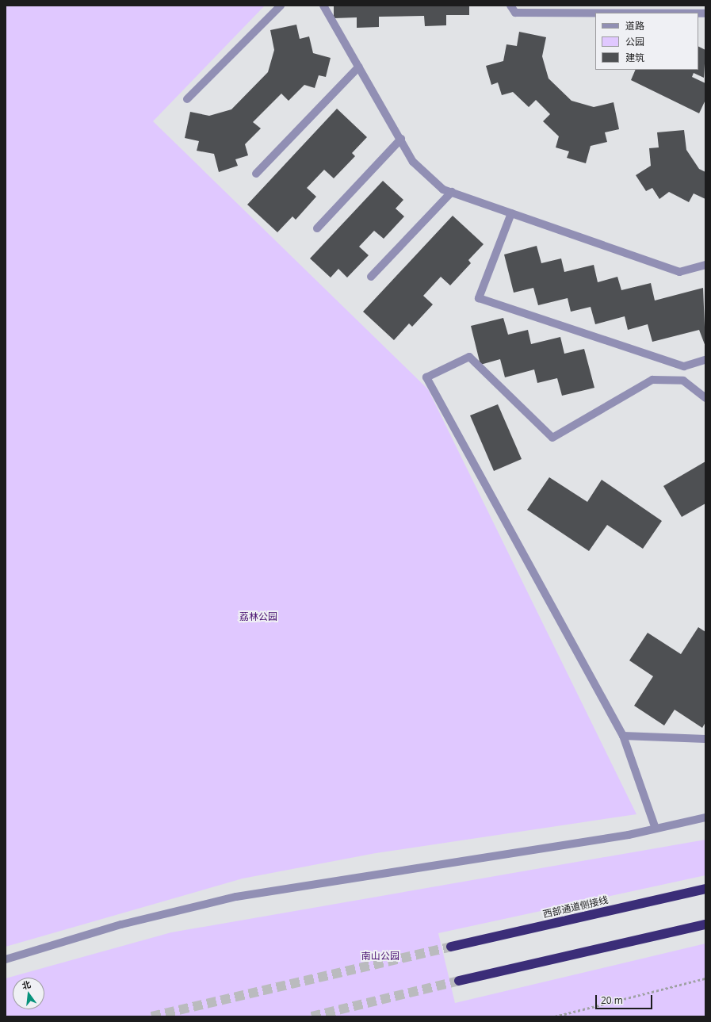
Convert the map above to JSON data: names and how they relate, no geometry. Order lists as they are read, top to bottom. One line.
{"streets":{"highway":["西部通道侧接线"]},"parks":["荔林公园","南山公园"],"legend":["道路","公园","建筑"],"scale_bar":"20 m","north":"top"}
